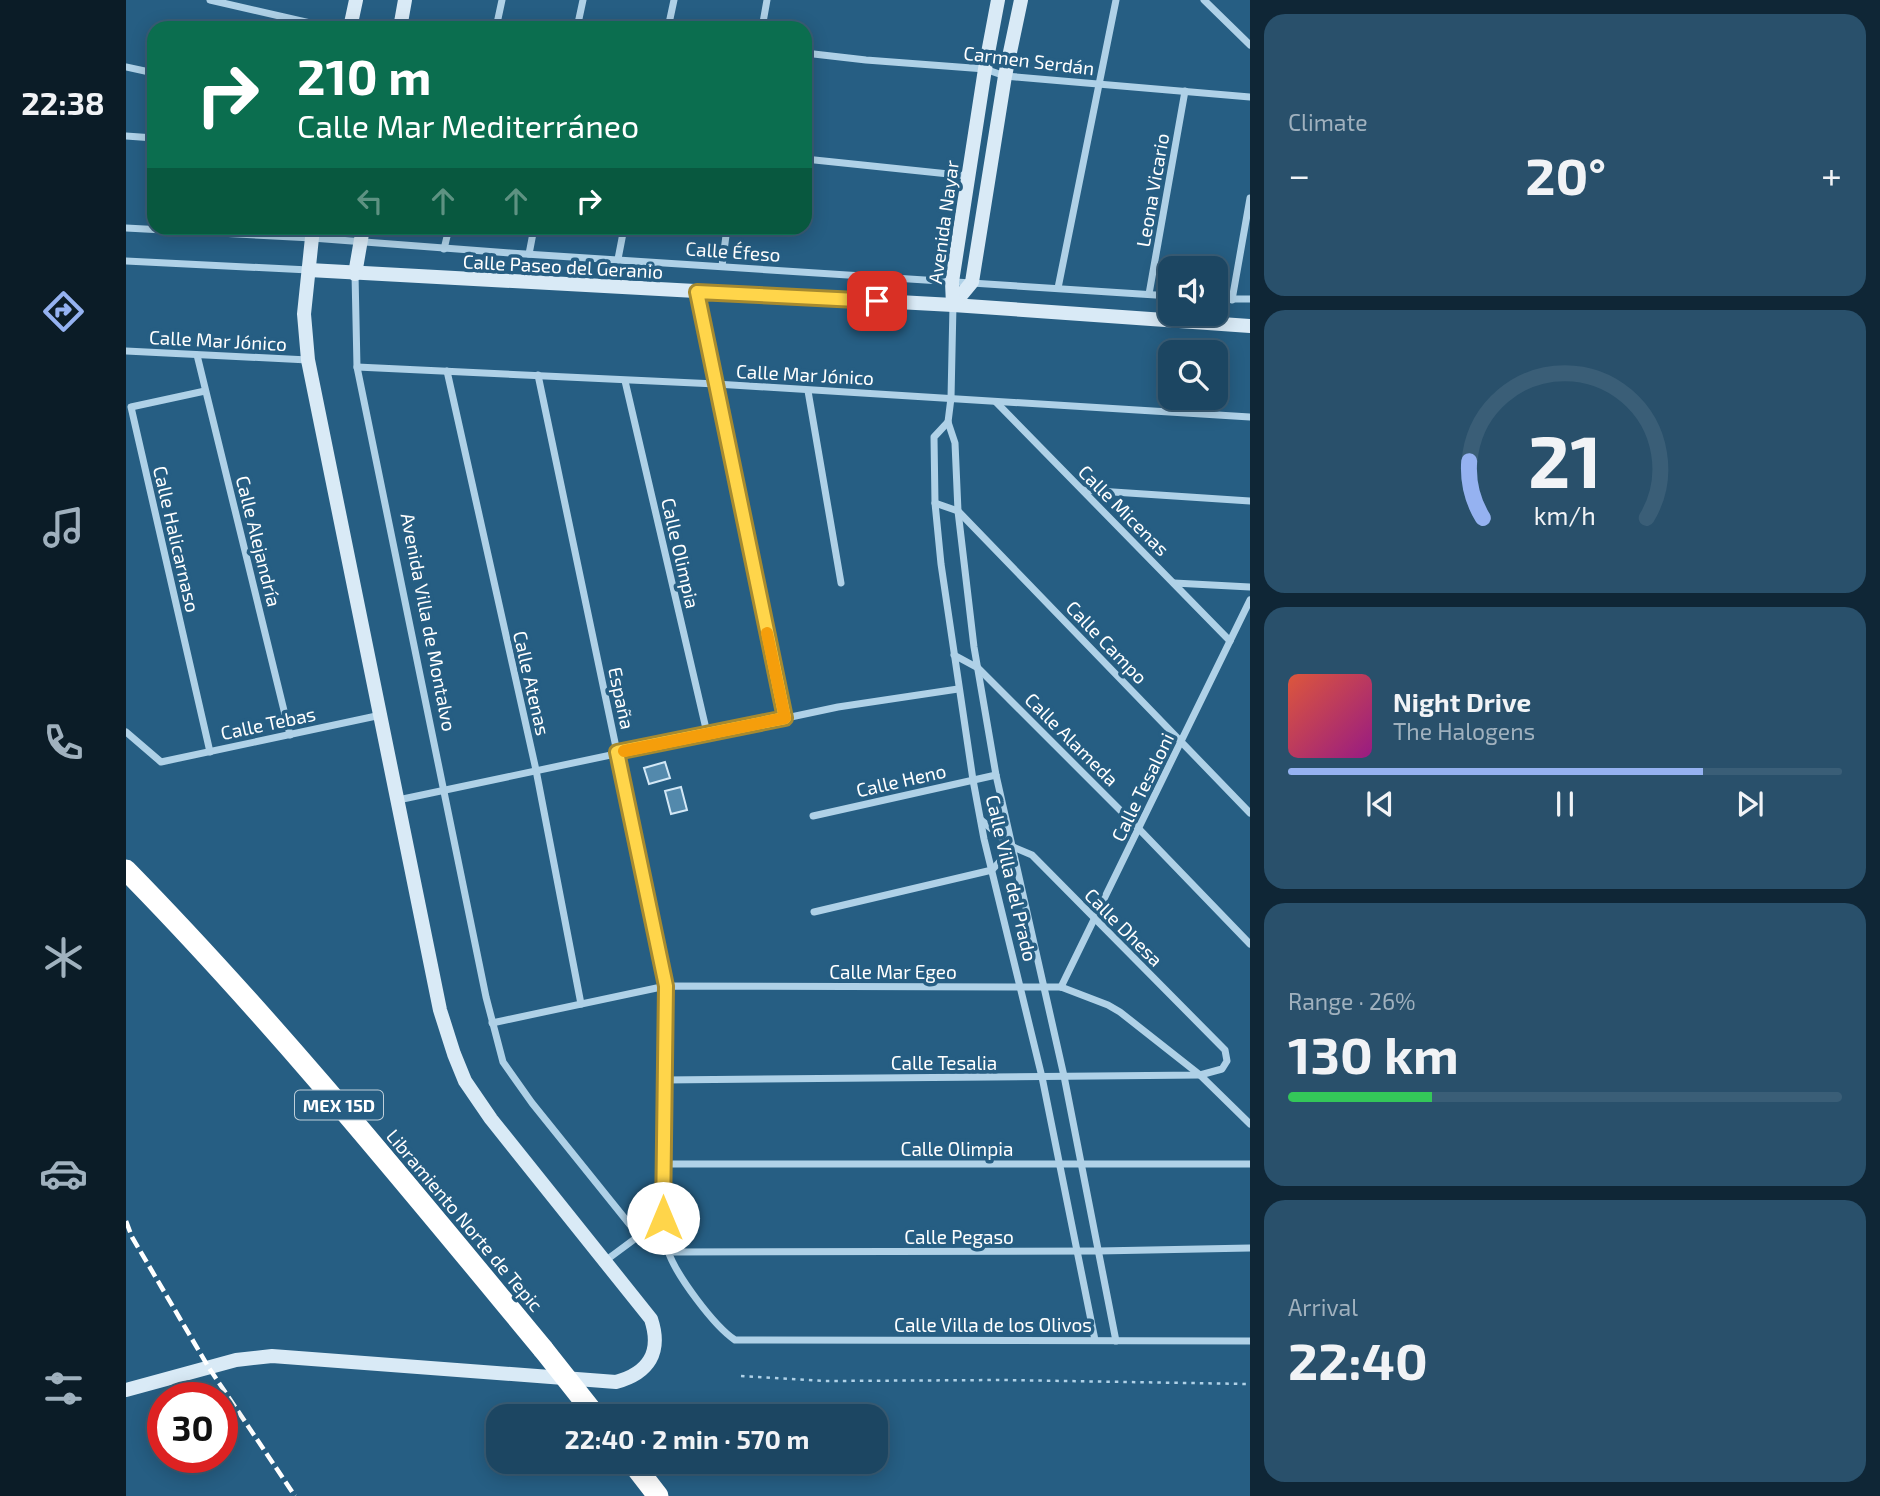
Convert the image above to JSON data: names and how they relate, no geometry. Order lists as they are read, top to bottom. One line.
{"streets":{"highway":["MEX 15D","Libramiento Norte de Tepic"],"street":["Carmen Serdán","Leona Vicario","Avenida Nayar","Calle Éfeso","Calle Paseo del Geranio","Calle Mar Jónico","Calle Micenas","Calle Halicarnaso","Calle Alejandría","Calle Olimpia","Avenida Villa de Montalvo","Calle Campo","Calle Atenas","España","Calle Tebas","Calle Alameda","Calle Heno","Calle Tesaloni","Calle Villa del Prado","Calle Dhesa","Calle Mar Egeo","Calle Tesalia","Calle Pegaso","Calle Villa de los Olivos"]},"crossings":[["Carmen Serdán","Leona Vicario"],["Carmen Serdán","Avenida Nayar"],["Leona Vicario","Calle Éfeso"],["Avenida Nayar","Calle Éfeso"],["Avenida Nayar","Calle Paseo del Geranio"],["Avenida Nayar","Calle Villa del Prado"],["Calle Éfeso","Avenida Villa de Montalvo"],["Calle Paseo del Geranio","Avenida Villa de Montalvo"],["Calle Paseo del Geranio","Calle Villa del Prado"],["Calle Mar Jónico","Calle Micenas"],["Calle Mar Jónico","Calle Alejandría"],["Calle Mar Jónico","Calle Olimpia"],["Calle Mar Jónico","Avenida Villa de Montalvo"],["Calle Mar Jónico","Calle Atenas"],["Calle Mar Jónico","España"],["Calle Mar Jónico","Calle Villa del Prado"],["Calle Micenas","Calle Tesaloni"],["Calle Halicarnaso","Calle Alejandría"],["Calle Halicarnaso","Calle Tebas"],["Calle Alejandría","Calle Tebas"],["Calle Olimpia","España"],["Calle Olimpia","Calle Villa del Prado"],["Avenida Villa de Montalvo","Calle Mar Egeo"],["Calle Campo","Calle Tesaloni"],["Calle Campo","Calle Villa del Prado"],["Calle Atenas","Calle Mar Egeo"],["España","Calle Mar Egeo"],["España","Calle Tesalia"],["España","Calle Pegaso"],["España","Calle Villa de los Olivos"],["Calle Alameda","Calle Tesaloni"],["Calle Alameda","Calle Villa del Prado"],["Calle Heno","Calle Villa del Prado"],["Calle Tesaloni","Calle Dhesa"],["Calle Tesaloni","Calle Mar Egeo"],["Calle Villa del Prado","Calle Dhesa"],["Calle Villa del Prado","Calle Mar Egeo"],["Calle Villa del Prado","Calle Tesalia"],["Calle Villa del Prado","Calle Pegaso"],["Calle Villa del Prado","Calle Villa de los Olivos"],["Calle Dhesa","Calle Tesalia"],["Calle Mar Egeo","Calle Tesalia"]],"page":{"tabs":"22:38","tile":["Climate",["Range · 26%","130 km"],["Arrival","22:40"]],"turn":["210 m","Calle Mar Mediterráneo"],"heat":["−","20°","+"],"song":["Night Drive","The Halogens"],"limit":"30","trip":"22:40 · 2 min · 570 m","gauge":["21","km/h"]}}
